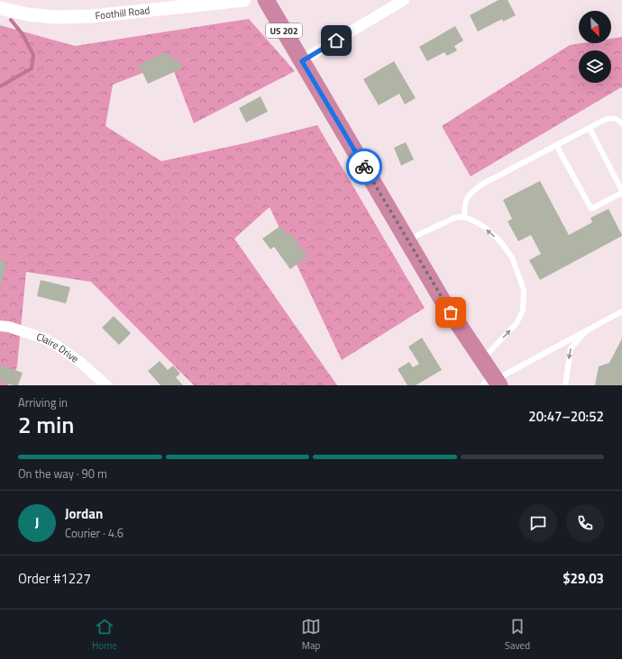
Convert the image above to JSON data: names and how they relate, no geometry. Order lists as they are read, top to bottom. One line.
{"streets":{"highway":["US 202"],"street":["Foothill Road","Claire Drive"]},"north":"bottom right","page":{"heading":["2 min","Arriving in","20:47–20:52"],"panel":["Jordan","Courier · 4.6","Order #1227","$29.03"],"bar":"On the way · 90 m","round":"J","tabs":["Home","Map","Saved"]}}
